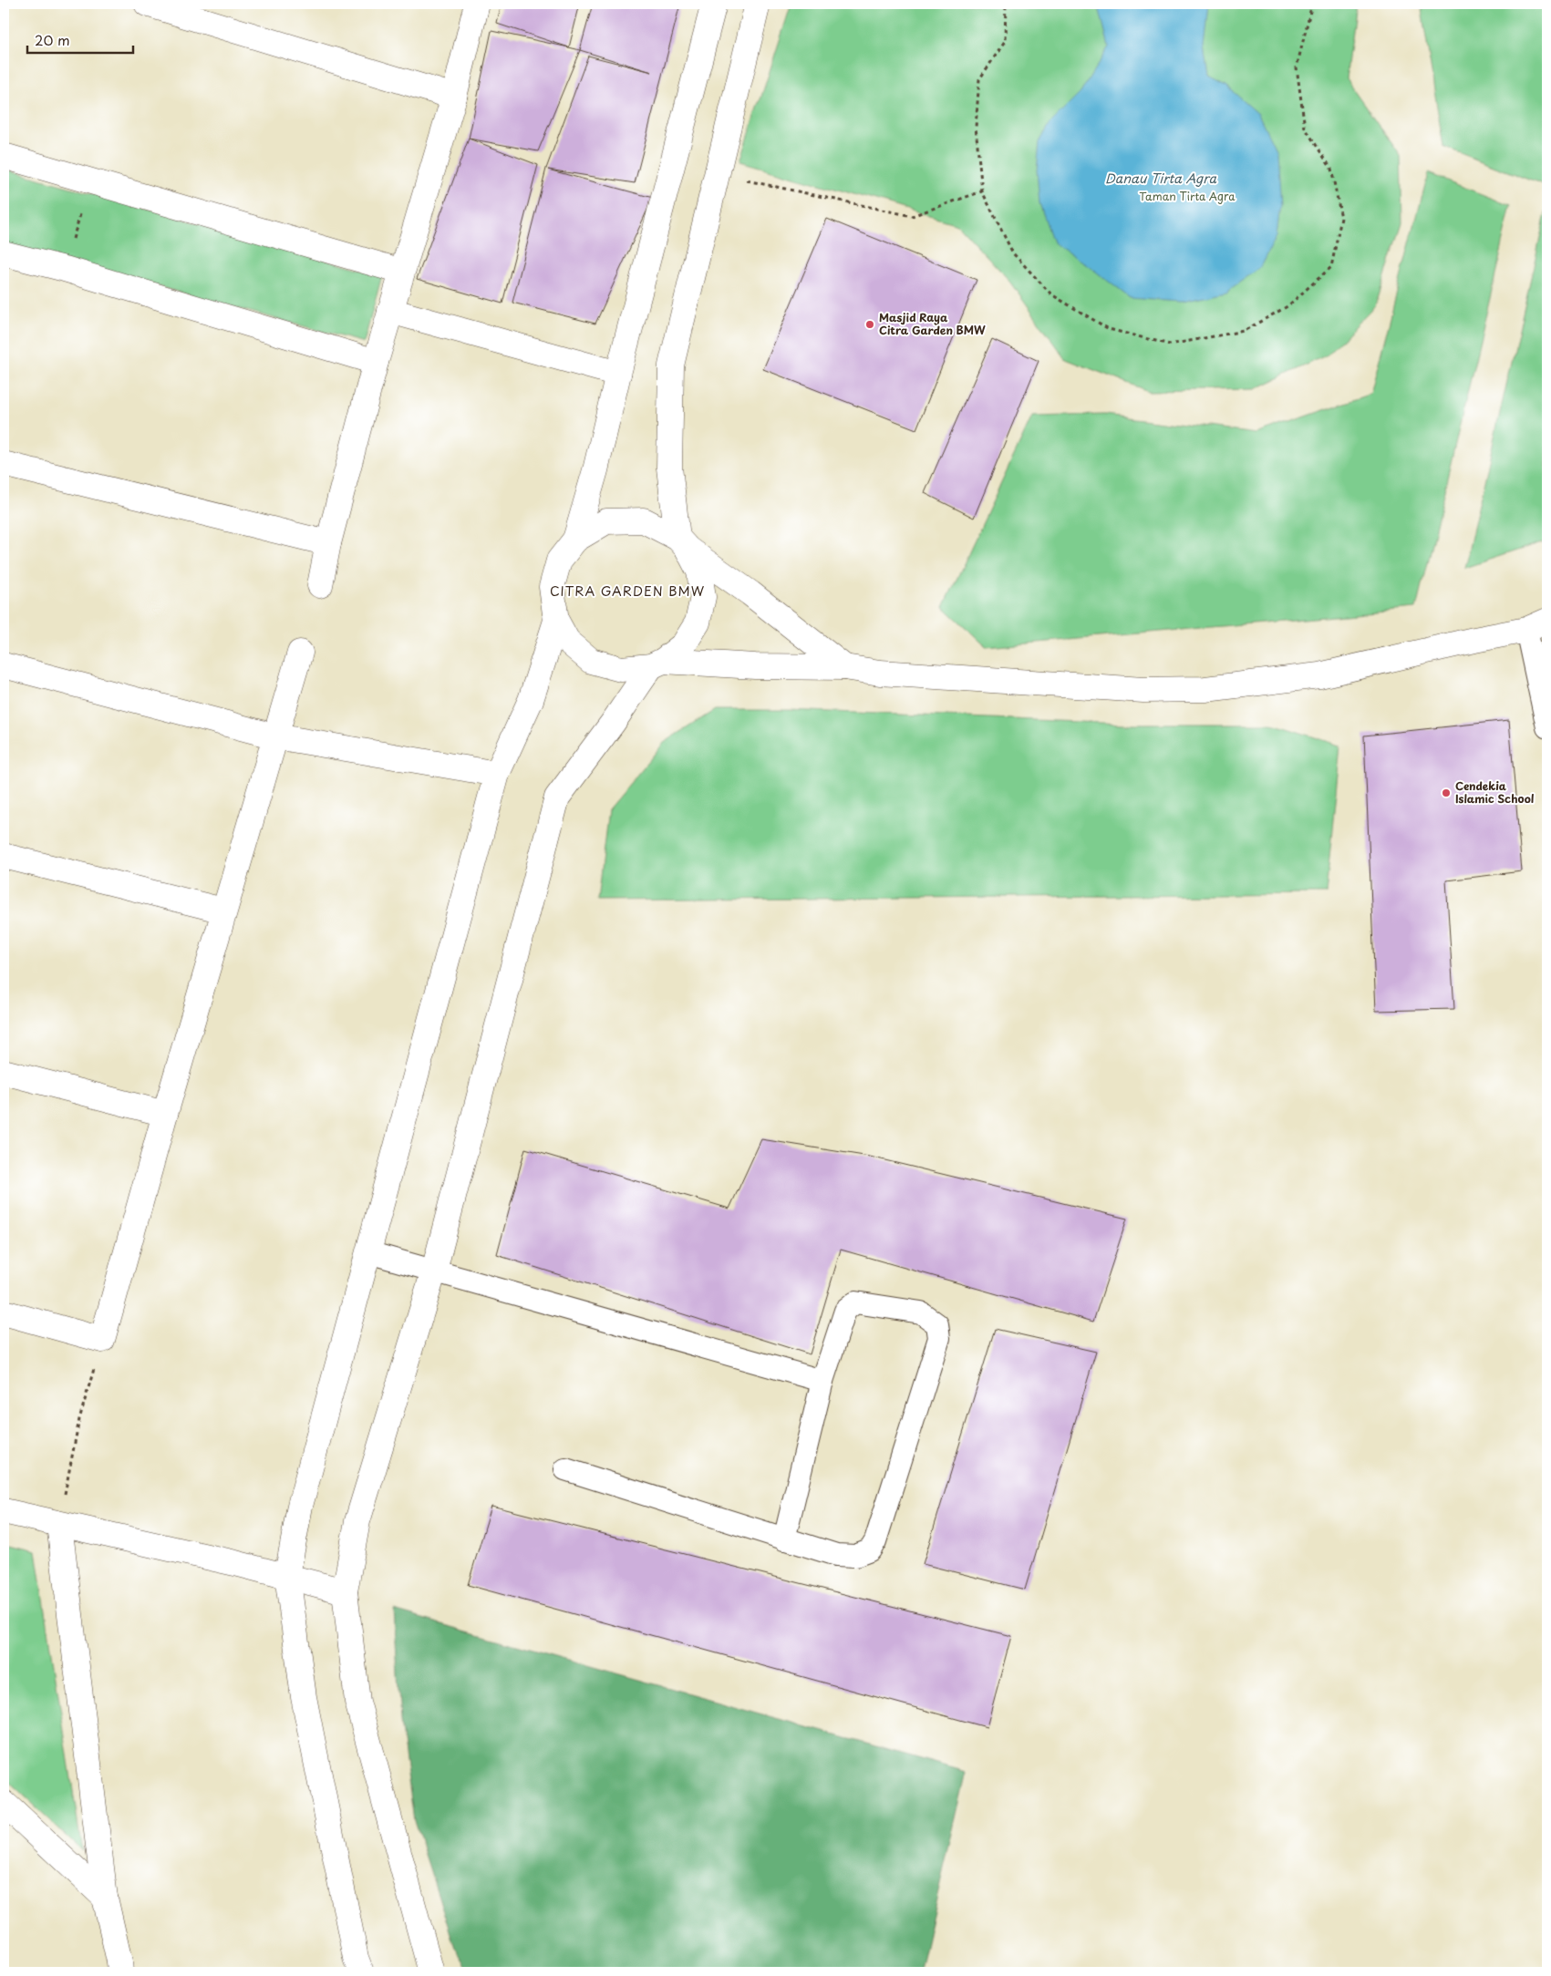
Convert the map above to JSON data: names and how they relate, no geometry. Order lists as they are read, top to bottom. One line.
{"districts":["CITRA GARDEN BMW"],"water":["Danau Tirta Agra"],"parks":["Taman Tirta Agra"],"places":["Masjid Raya Citra Garden BMW","Cendekia Islamic School"],"scale_bar":"20 m"}
